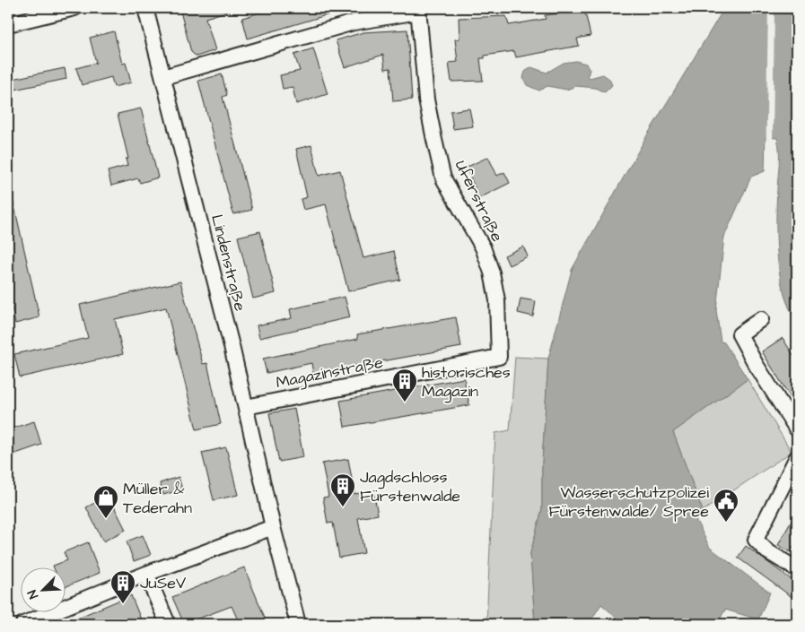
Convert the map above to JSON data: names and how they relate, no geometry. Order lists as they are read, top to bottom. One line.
{"streets":{"street":["Uferstraße","Lindenstraße","Magazinstraße"]},"crossings":[["Uferstraße","Magazinstraße"],["Lindenstraße","Magazinstraße"]],"places":{"building":["historisches Magazin","Jagdschloss Fürstenwalde","JuSeV"],"shop":["Müller & Tederahn"],"public building":["Wasserschutzpolizei Fürstenwalde/ Spree"]},"north":"bottom left"}
